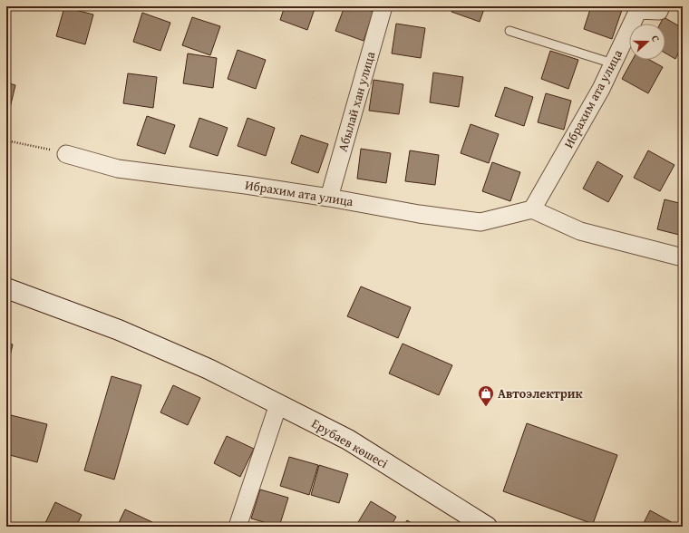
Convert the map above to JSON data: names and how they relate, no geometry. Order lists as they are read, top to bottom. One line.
{"streets":{"main road":["Ерубаев көшесі"],"street":["Ибрахим ата улица","Абылай хан улица"]},"crossings":[["Ибрахим ата улица","Абылай хан улица"]],"places":{"shop":["Автоэлектрик"]},"north":"right"}
